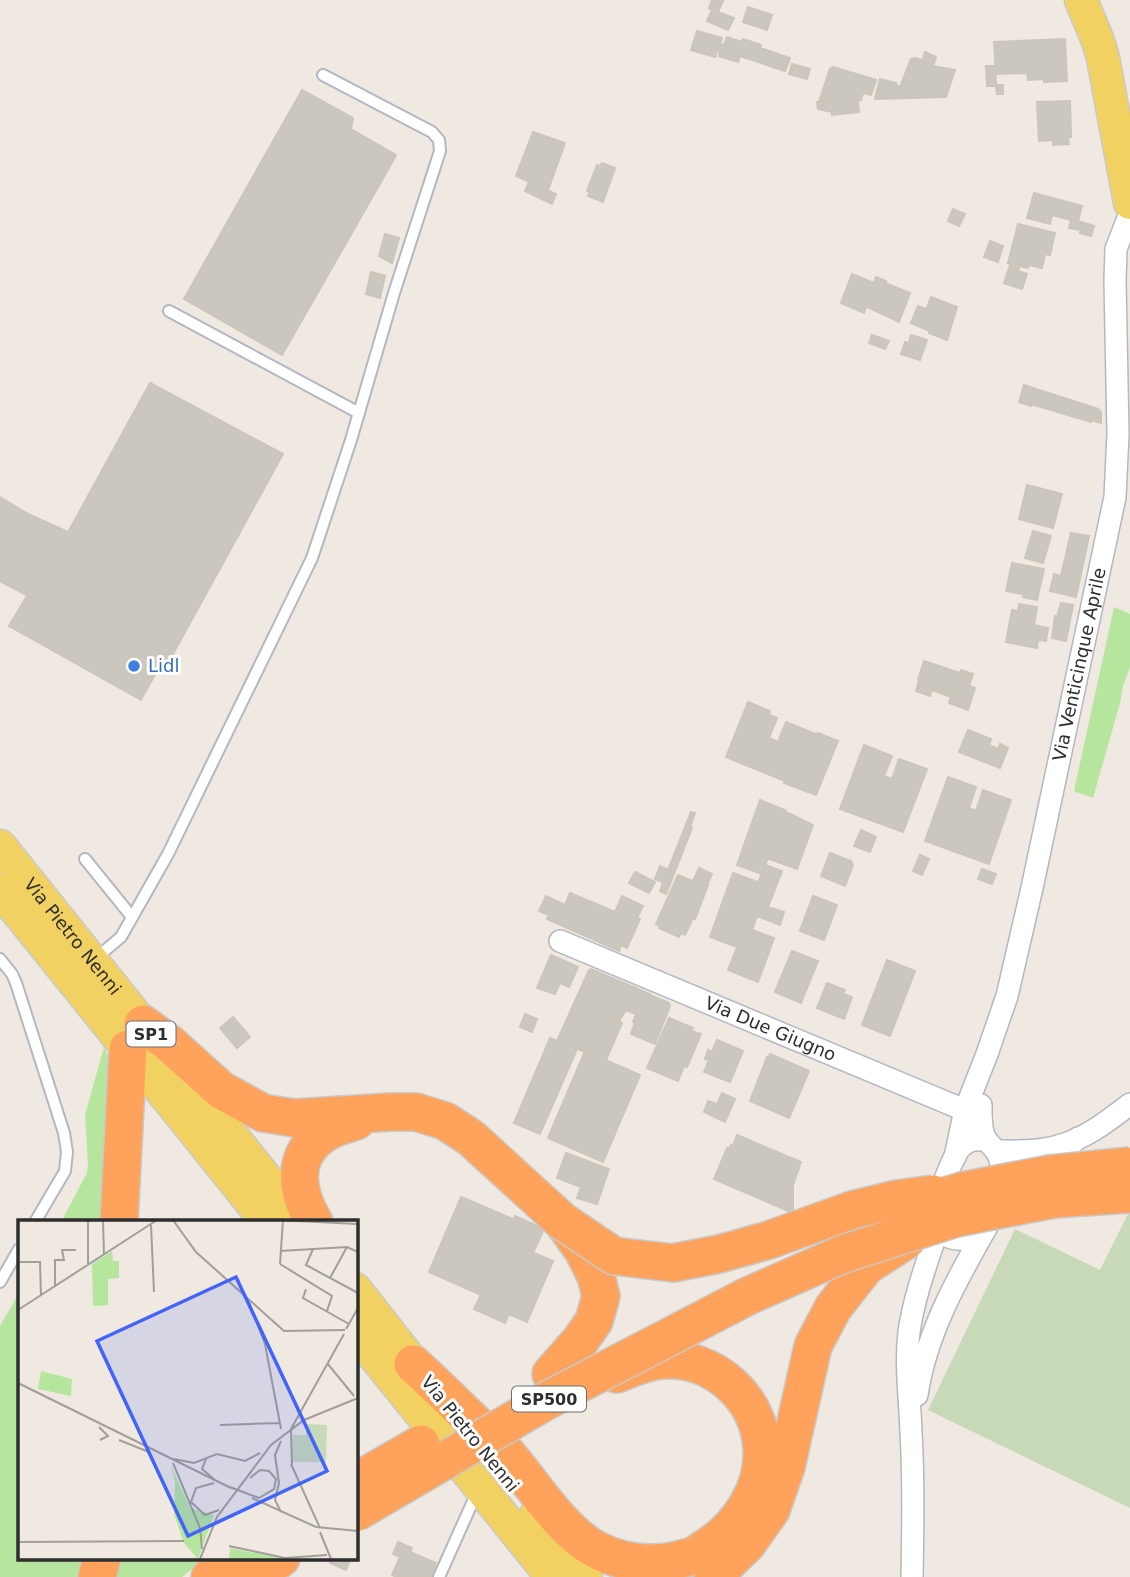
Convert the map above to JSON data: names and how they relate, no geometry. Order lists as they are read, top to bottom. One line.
{"streets":{"highway":["SP500"],"main road":["Via Pietro Nenni","SP1"],"street":["Via Venticinque Aprile","Via Due Giugno"]},"crossings":[["Via Venticinque Aprile","Via Due Giugno"],["Via Venticinque Aprile","SP500"]],"places":["Lidl"]}
